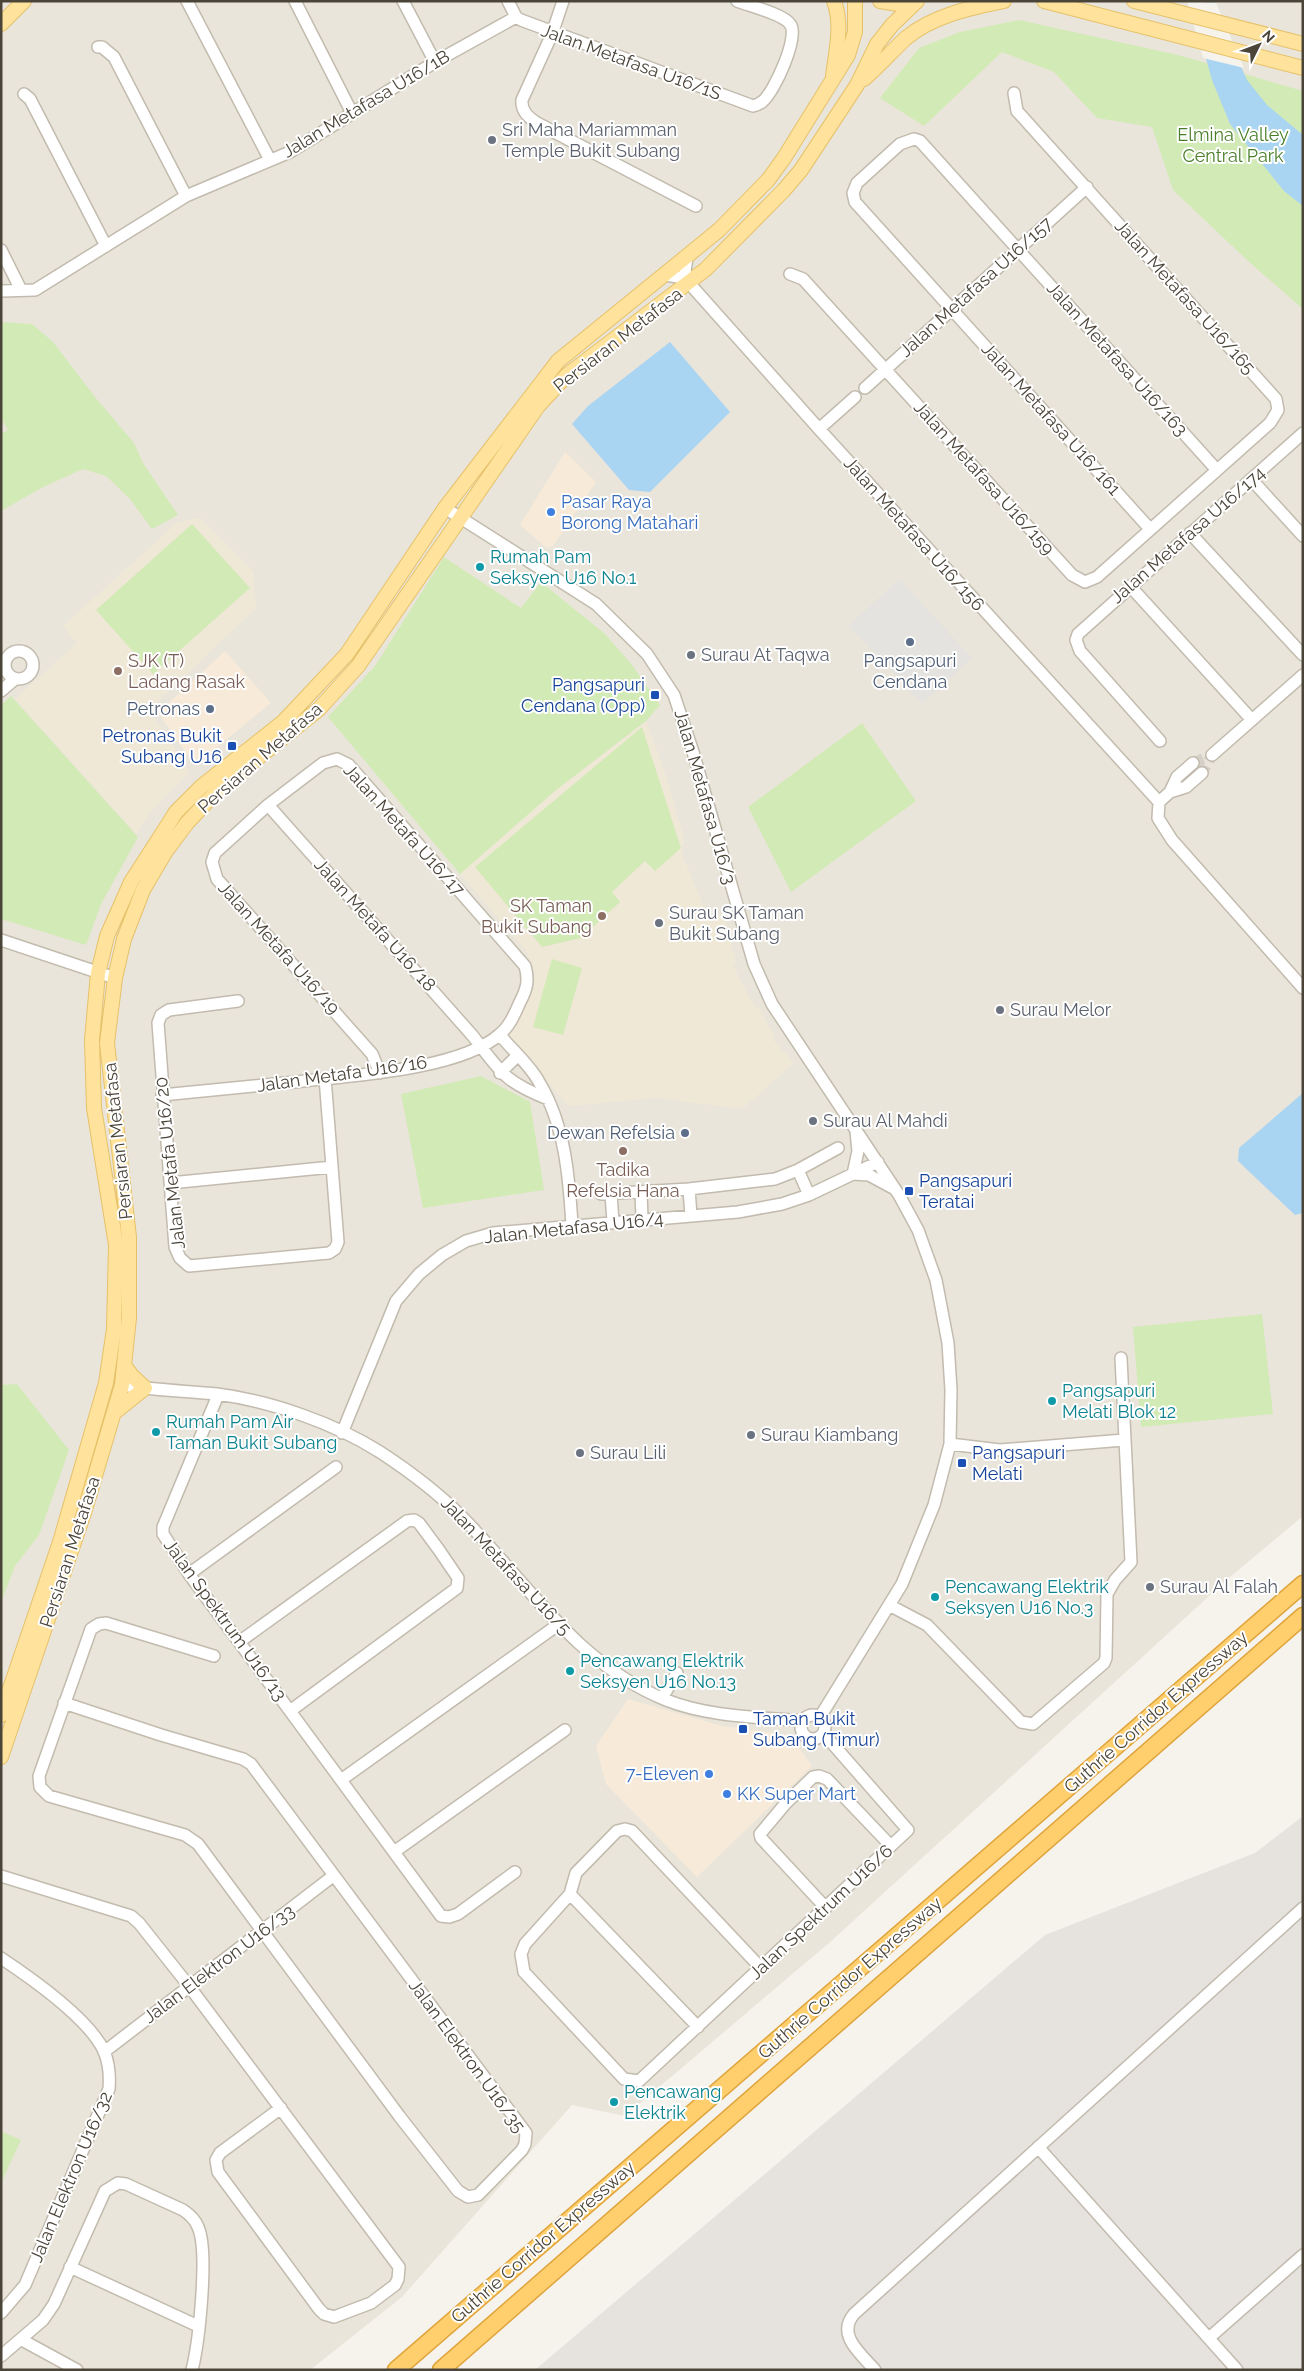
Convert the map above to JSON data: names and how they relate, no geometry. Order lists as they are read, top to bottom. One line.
{"streets":{"highway":["Guthrie Corridor Expressway"],"main road":["Persiaran Metafasa"],"street":["Jalan Metafasa U16/1S","Jalan Metafasa U16/1B","Jalan Metafasa U16/157","Jalan Metafasa U16/165","Jalan Metafasa U16/163","Jalan Metafasa U16/161","Jalan Metafasa U16/159","Jalan Metafasa U16/156","Jalan Metafasa U16/174","Jalan Metafasa U16/3","Jalan Metafa U16/17","Jalan Metafa U16/18","Jalan Metafa U16/19","Jalan Metafa U16/16","Jalan Metafa U16/20","Jalan Metafasa U16/4","Jalan Metafasa U16/5","Jalan Spektrum U16/13","Jalan Spektrum U16/6","Jalan Elektron U16/33","Jalan Elektron U16/35","Jalan Elektron U16/32"]},"crossings":[["Jalan Metafasa U16/1S","Jalan Metafasa U16/1B"],["Jalan Metafasa U16/157","Jalan Metafasa U16/165"],["Jalan Metafasa U16/157","Jalan Metafasa U16/163"],["Jalan Metafasa U16/157","Jalan Metafasa U16/161"],["Jalan Metafasa U16/157","Jalan Metafasa U16/159"],["Jalan Metafasa U16/165","Jalan Metafasa U16/163"],["Persiaran Metafasa","Jalan Metafasa U16/156"],["Persiaran Metafasa","Jalan Metafasa U16/3"],["Persiaran Metafasa","Jalan Metafasa U16/5"],["Jalan Metafasa U16/163","Jalan Metafasa U16/161"],["Jalan Metafasa U16/161","Jalan Metafasa U16/159"],["Jalan Metafasa U16/3","Jalan Metafasa U16/4"],["Jalan Metafasa U16/3","Jalan Metafasa U16/5"],["Jalan Metafasa U16/3","Jalan Spektrum U16/6"],["Jalan Metafa U16/17","Jalan Metafa U16/18"],["Jalan Metafa U16/17","Jalan Metafa U16/19"],["Jalan Metafa U16/17","Jalan Metafa U16/16"],["Jalan Metafa U16/18","Jalan Metafa U16/19"],["Jalan Metafa U16/18","Jalan Metafa U16/16"],["Jalan Metafa U16/19","Jalan Metafa U16/16"],["Jalan Metafa U16/16","Jalan Metafa U16/20"],["Jalan Metafasa U16/4","Jalan Metafasa U16/5"],["Jalan Metafasa U16/5","Jalan Spektrum U16/13"],["Jalan Metafasa U16/5","Jalan Spektrum U16/6"],["Jalan Elektron U16/33","Jalan Elektron U16/35"],["Jalan Elektron U16/33","Jalan Elektron U16/32"]],"parks":["Elmina Valley Central Park"],"places":{"other":["Sri Maha Mariamman Temple Bukit Subang","Pasar Raya Borong Matahari","Rumah Pam Seksyen U16 No.1","Pangsapuri Cendana","Surau At Taqwa","SJK (T) Ladang Rasak","Petronas","SK Taman Bukit Subang","Surau SK Taman Bukit Subang","Surau Melor","Surau Al Mahdi","Dewan Refelsia","Tadika Refelsia Hana","Pangsapuri Melati Blok 12","Rumah Pam Air Taman Bukit Subang","Surau Kiambang","Surau Lili","Surau Al Falah","Pencawang Elektrik Seksyen U16 No.3","Pencawang Elektrik Seksyen U16 No.13","7-Eleven","KK Super Mart","Pencawang Elektrik"],"transit":["Pangsapuri Cendana (Opp)","Petronas Bukit Subang U16","Pangsapuri Teratai","Pangsapuri Melati","Taman Bukit Subang (Timur)"]},"north":"top right"}
